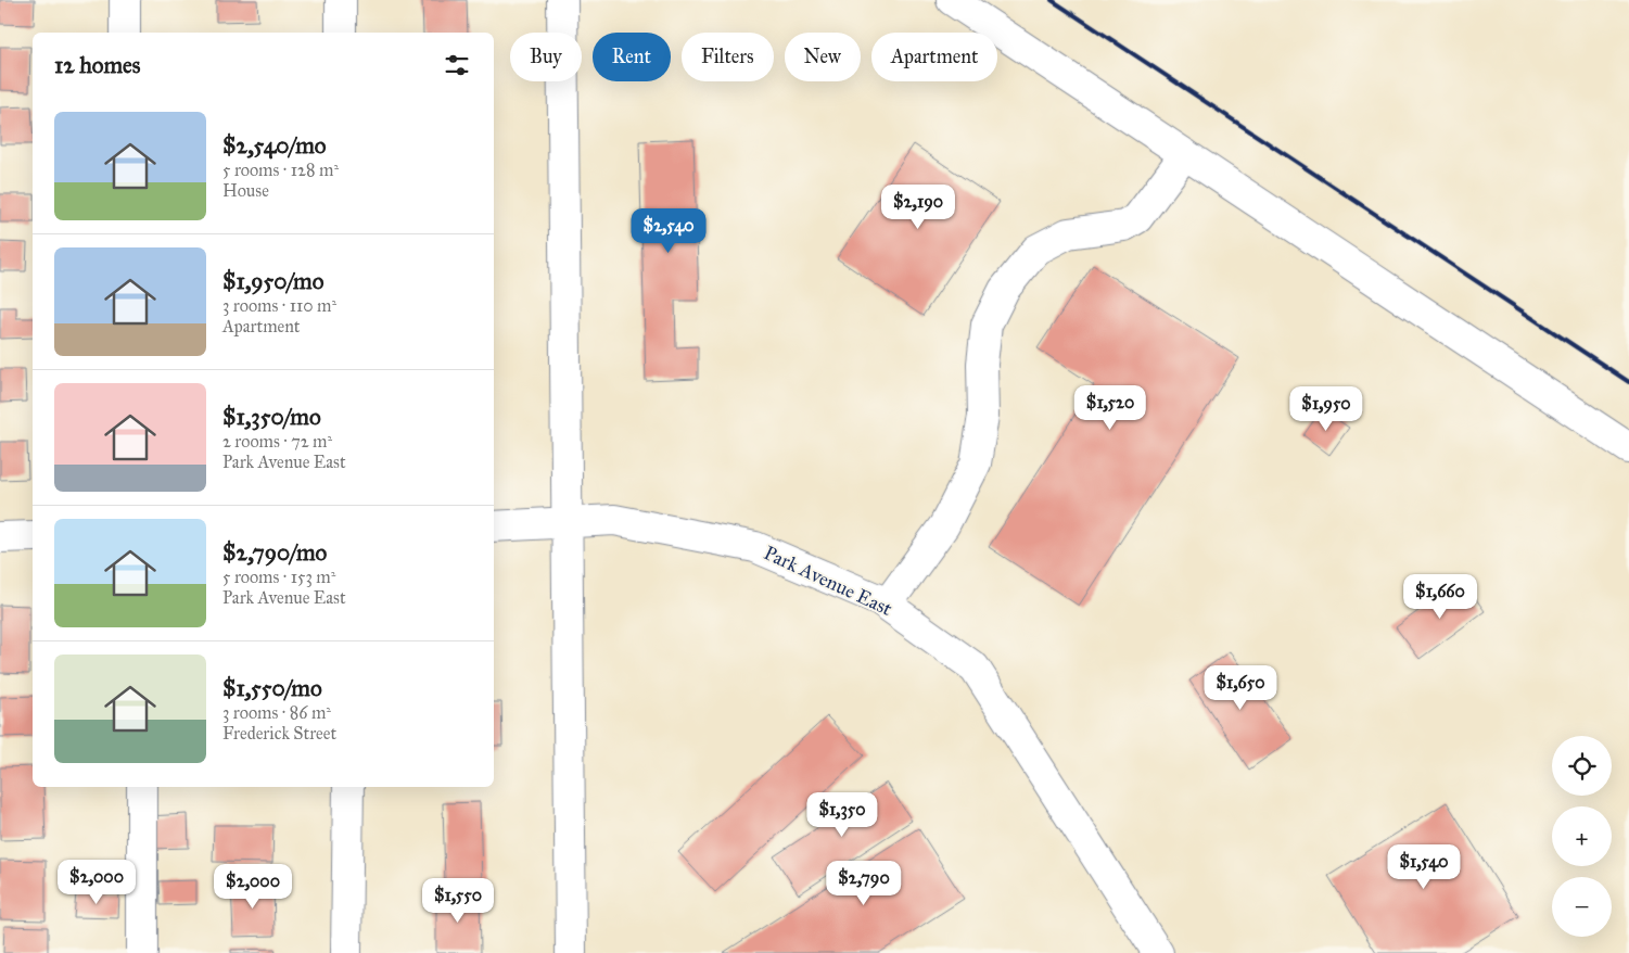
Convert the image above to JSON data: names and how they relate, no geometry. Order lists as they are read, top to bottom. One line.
{"streets":{"street":["Park Avenue East"]},"page":{"chip":["Buy","Rent","Filters","New","Apartment"],"heading":"12 homes","list":[{"name":"$2,540/mo","note":"5 rooms · 128 m² · House"},{"name":"$1,950/mo","note":"3 rooms · 110 m² · Apartment"},{"name":"$1,350/mo","note":"2 rooms · 72 m² · Park Avenue East"},{"name":"$2,790/mo","note":"5 rooms · 153 m² · Park Avenue East"},{"name":"$1,550/mo","note":"3 rooms · 86 m² · Frederick Street"}],"price":["$2,190","$2,540","$1,520","$1,950","$1,660","$1,650","$1,350","$1,540","$2,000","$2,790","$2,000","$1,550"],"map_buttons":["+","−"]}}
